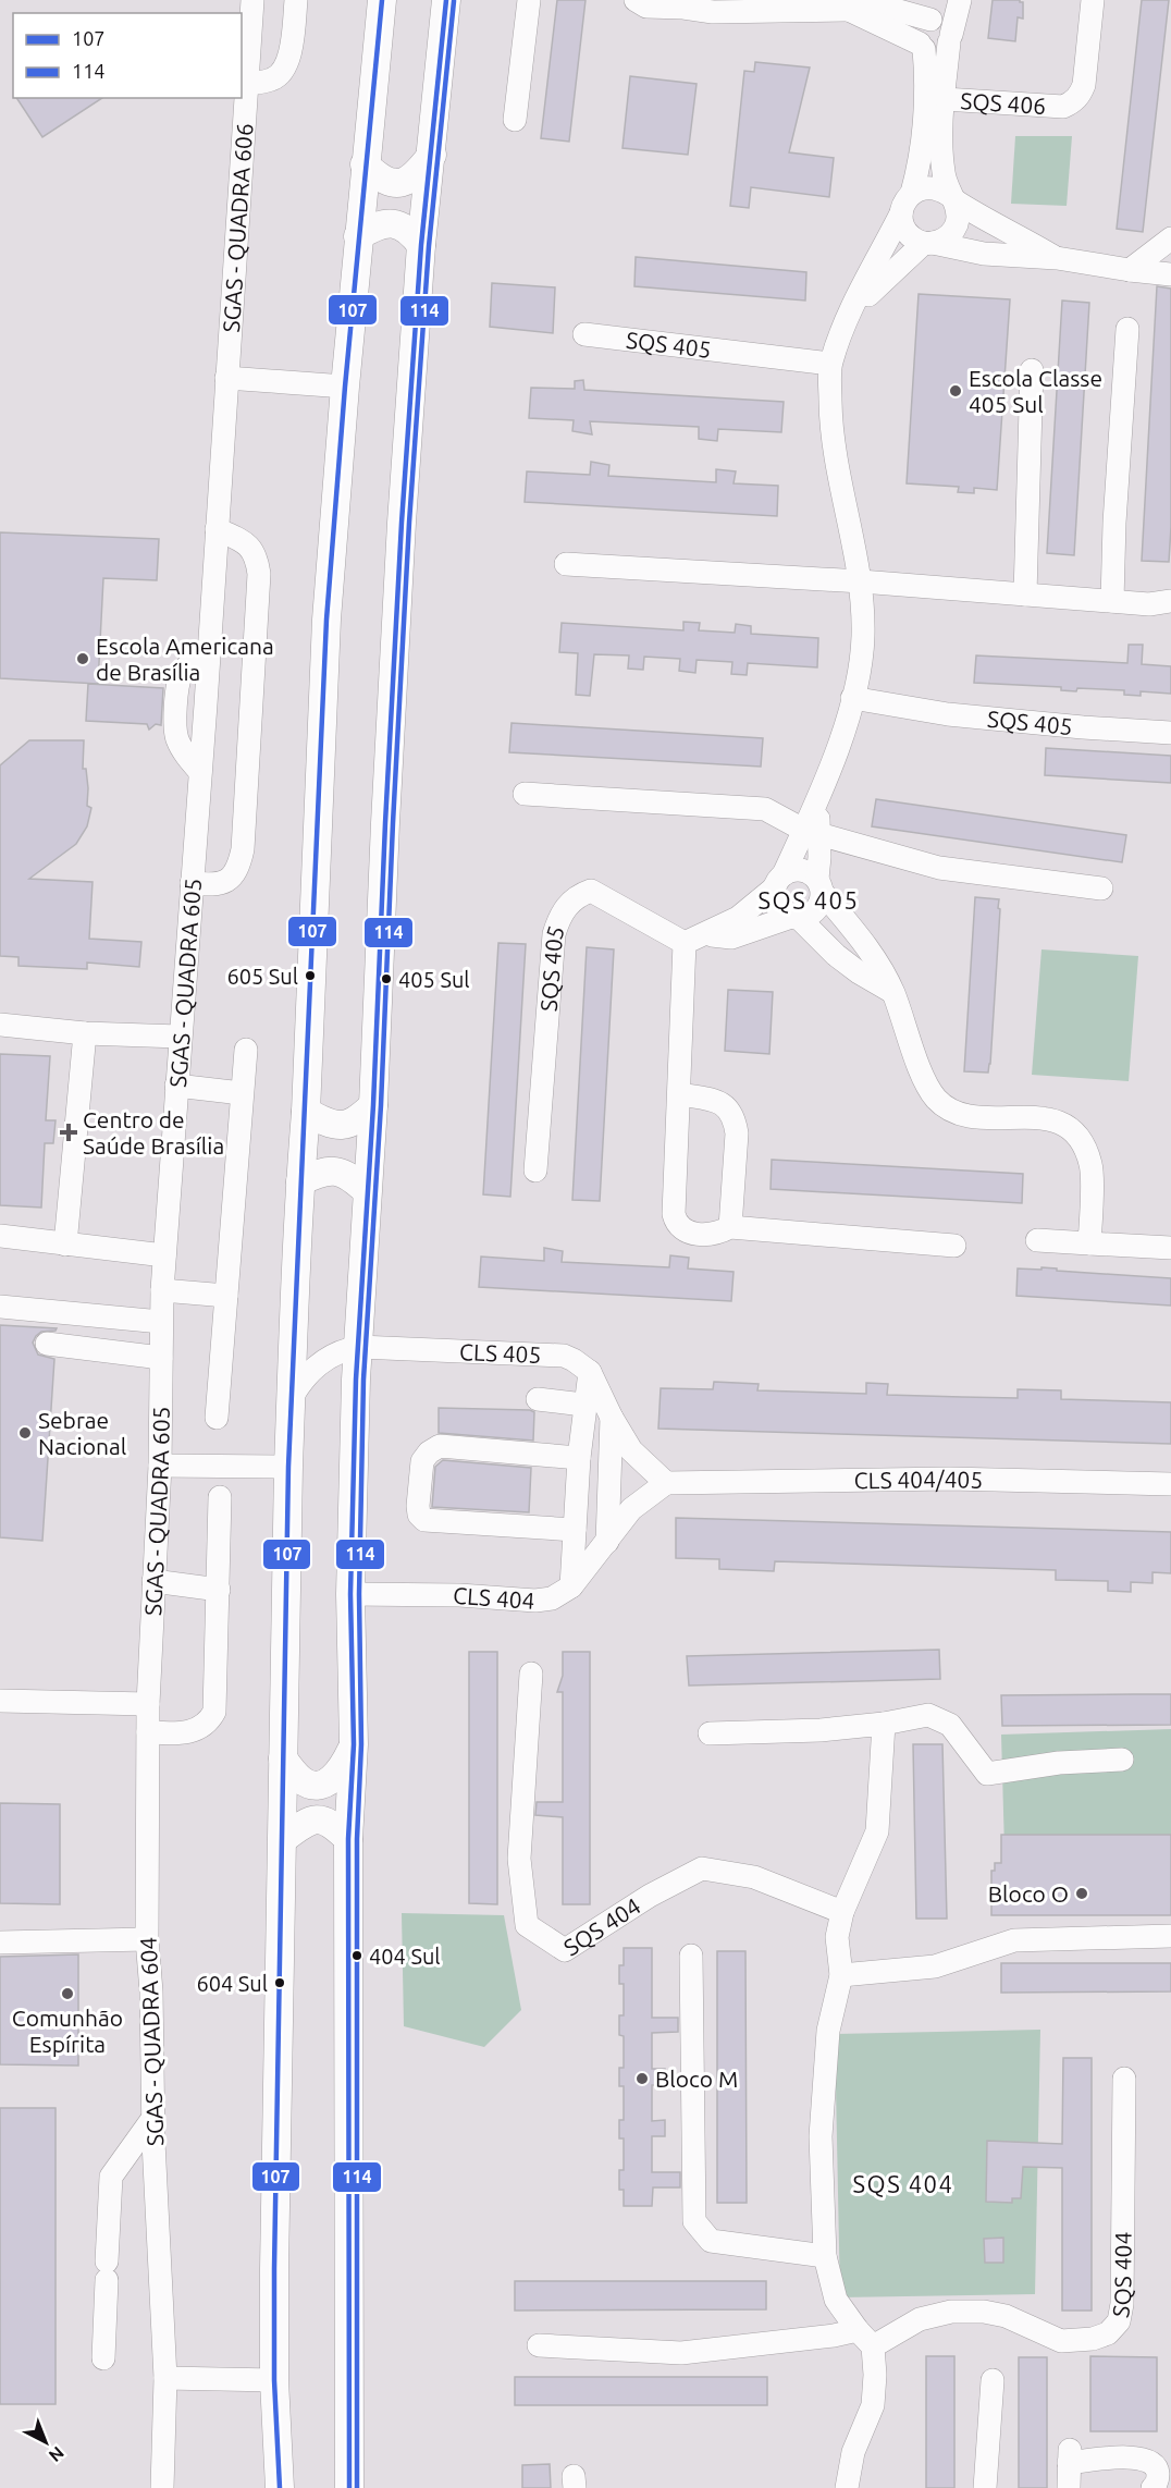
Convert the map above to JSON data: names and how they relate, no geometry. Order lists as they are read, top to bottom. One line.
{"streets":{"street":["SQS 406","SGAS - QUADRA 606","SQS 405","SGAS - QUADRA 605","CLS 405","CLS 404/405","CLS 404","SQS 404","SGAS - QUADRA 604"]},"crossings":[["SGAS - QUADRA 606","SGAS - QUADRA 605"],["SGAS - QUADRA 605","SGAS - QUADRA 604"],["CLS 404/405","CLS 404"]],"districts":["SQS 405","SQS 404"],"places":{"other":["Escola Classe 405 Sul","Escola Americana de Brasília","605 Sul","405 Sul","Sebrae Nacional","Bloco O","404 Sul","604 Sul","Comunhão Espírita","Bloco M"],"health":["Centro de Saúde Brasília"]},"lines":["transit line 107","transit line 114"],"legend":["107","114"],"north":"bottom right"}
